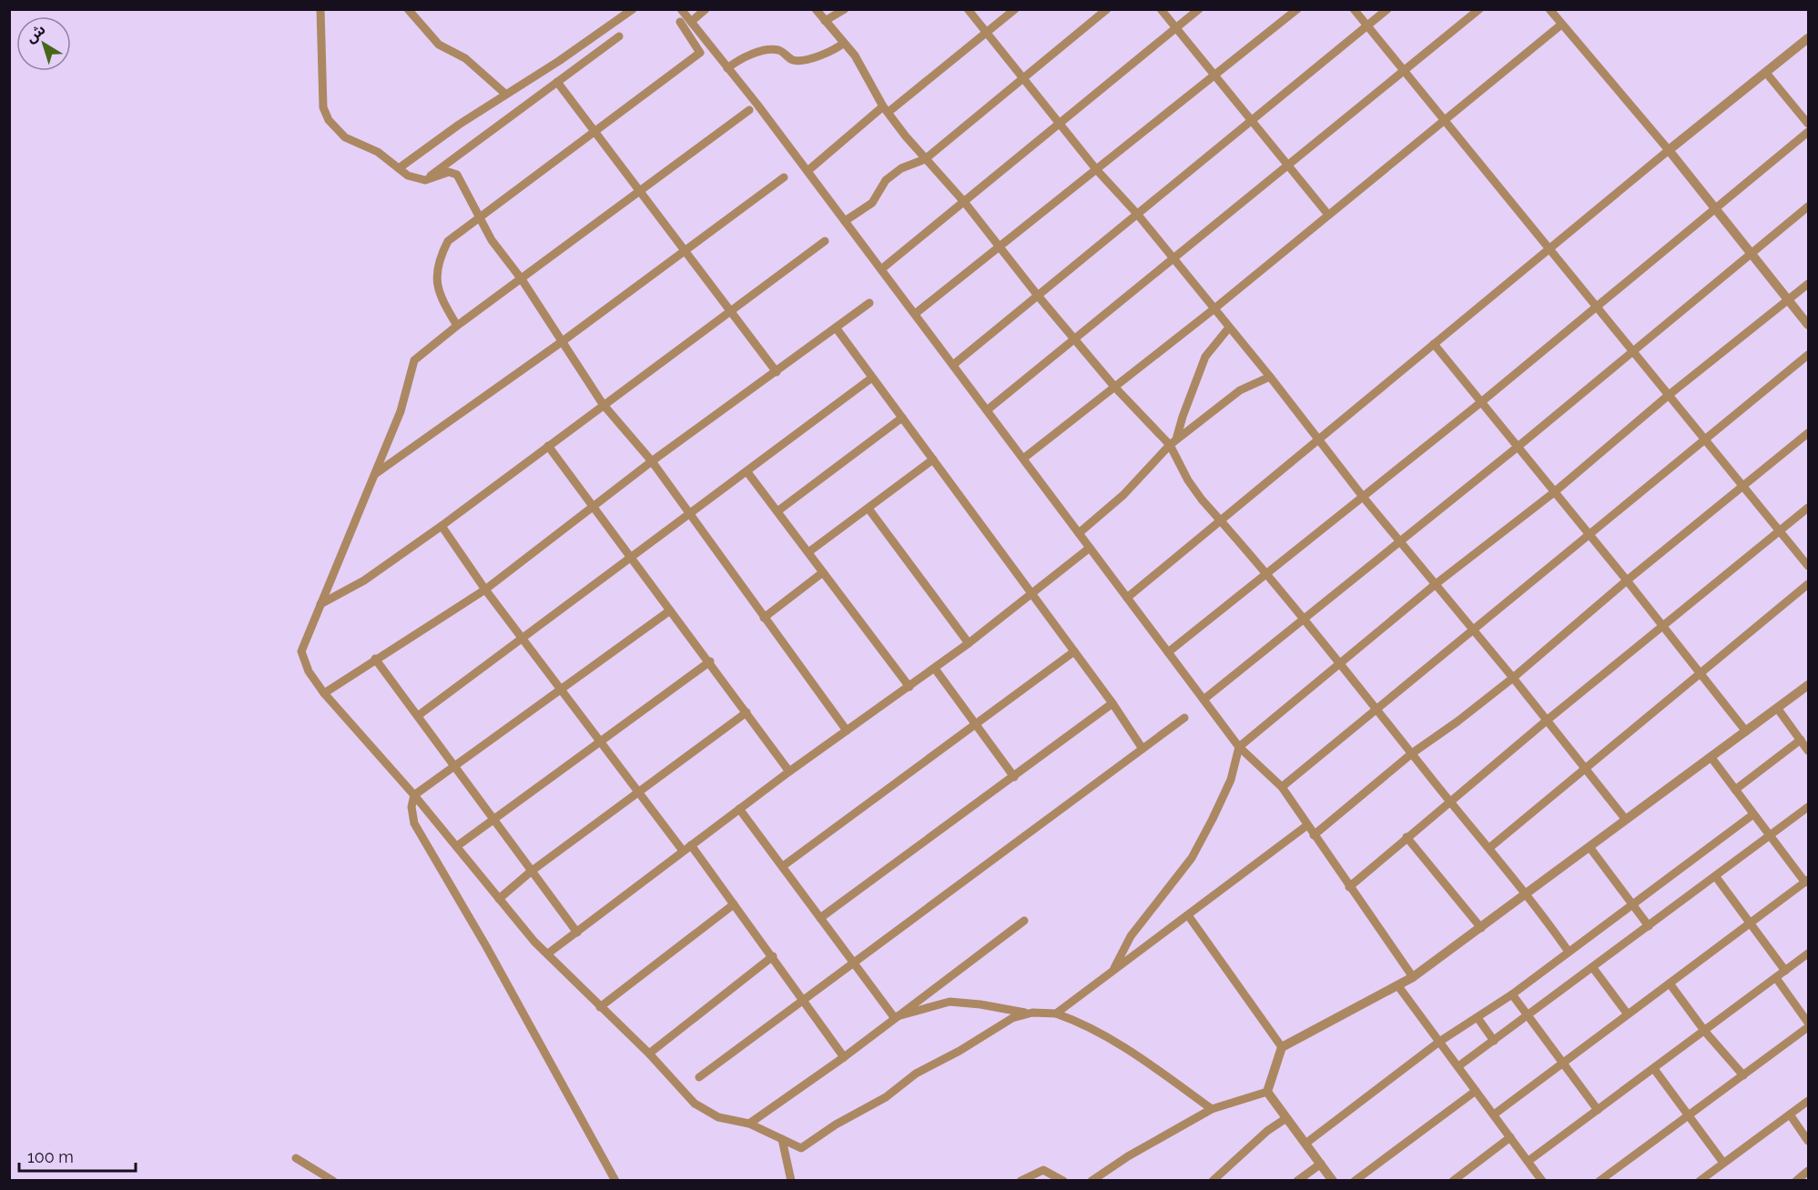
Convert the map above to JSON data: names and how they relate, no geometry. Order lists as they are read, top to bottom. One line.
{"scale_bar":"100 m","north":"top left"}
